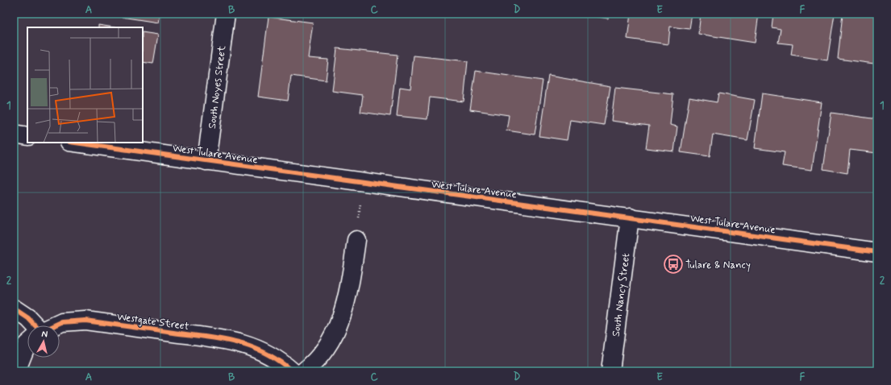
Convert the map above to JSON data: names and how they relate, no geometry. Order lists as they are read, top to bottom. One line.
{"streets":{"street":["South Noyes Street","West Tulare Avenue","South Nancy Street","Westgate Street"]},"crossings":[["South Noyes Street","West Tulare Avenue"],["West Tulare Avenue","South Nancy Street"]],"places":{"bus stop":["Tulare & Nancy"]},"north":"top","grid":{"columns":["A","B","C","D","E","F"],"rows":["1","2"]}}
